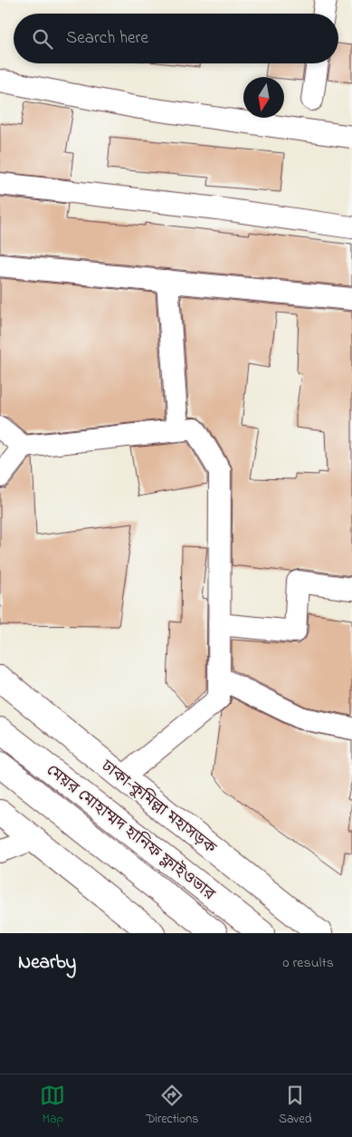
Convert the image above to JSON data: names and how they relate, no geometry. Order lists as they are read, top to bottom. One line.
{"streets":{"main road":["ঢাকা–কুমিল্লা মহাসড়ক","মেয়র মোহাম্মদ হানিফ ফ্লাইওভার"]},"north":"bottom","page":{"search":"Search here","heading":["Nearby","0 results"],"nav":["Map","Directions","Saved"]}}
